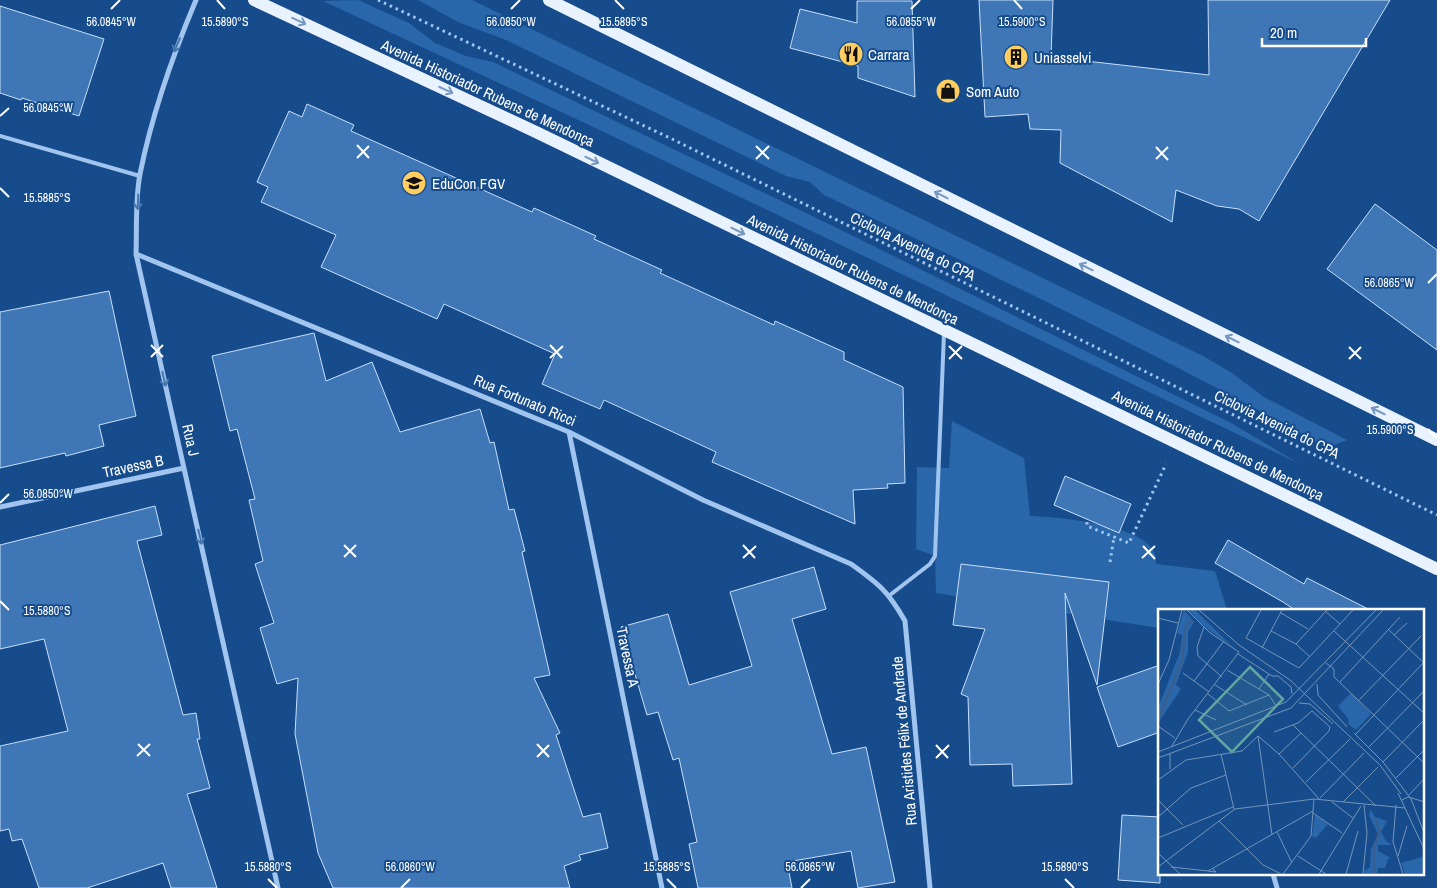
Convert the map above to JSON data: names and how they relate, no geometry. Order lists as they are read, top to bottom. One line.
{"streets":{"main road":["Avenida Historiador Rubens de Mendonça"],"street":["Rua Fortunato Ricci","Rua J","Travessa B","Travessa A","Rua Aristides Félix de Andrade"],"path":["Ciclovia Avenida do CPA"]},"crossings":[["Rua Fortunato Ricci","Rua J"],["Rua Fortunato Ricci","Travessa A"],["Rua Fortunato Ricci","Rua Aristides Félix de Andrade"],["Rua J","Travessa B"]],"one_way":["Avenida Historiador Rubens de Mendonça","Rua J"],"places":{"restaurant":["Carrara"],"building":["Uniasselvi"],"shop":["Som Auto"],"school or university":["EduCon FGV"]},"scale_bar":"20 m","coordinates":["56.0845°W","56.0850°W","56.0855°W","15.5890°S","15.5895°S","15.5900°S","15.5885°S","56.0865°W","15.5880°S","56.0860°W"]}
